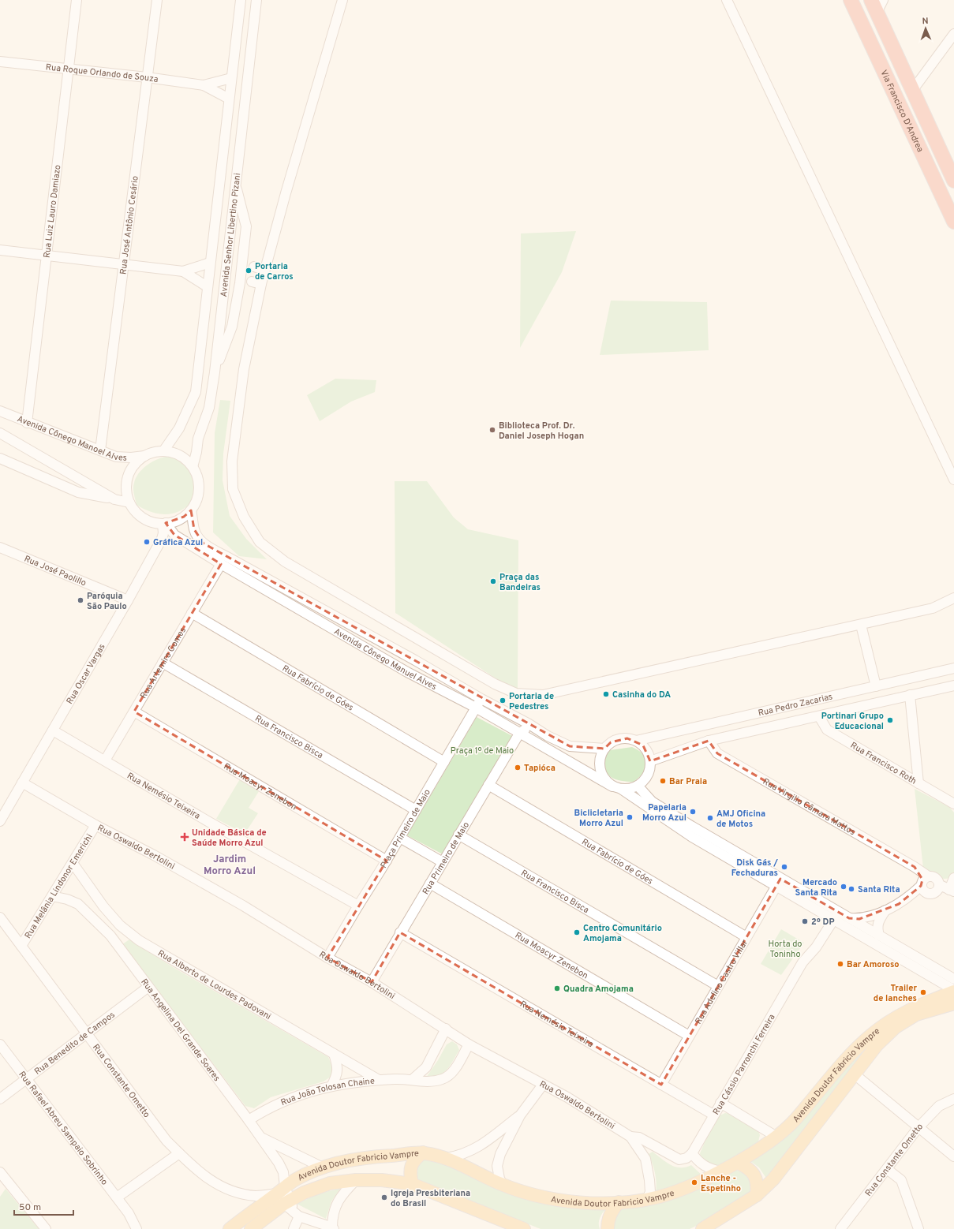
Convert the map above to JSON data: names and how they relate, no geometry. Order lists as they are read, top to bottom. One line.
{"streets":{"highway":["Via Francisco D'Andrea"],"main road":["Avenida Doutor Fabricio Vampre"],"street":["Rua Roque Orlando de Souza","Rua Luiz Lauro Damiazo","Rua José Antônio Cesário","Avenida Senhor Libertino Pizani","Avenida Cônego Manoel Alves","Rua José Paolillo","Avenida Cônego Manuel Alves","Rua Artemiro Gomes","Rua Oscar Vargas","Rua Fabrício de Góes","Rua Pedro Zacarias","Rua Francisco Bisca","Rua Francisco Roth","Rua Moacyr Zenebon","Rua Nemésio Teixeira","Rua Virgilio Câmara Mattos","Praça Primeiro de Maio","Rua Oswaldo Bertolini","Rua Primeiro de Maio","Rua Melânia Lindonor Emerichi","Rua Adelino Castro Villar","Rua Alberto de Lourdes Padovani","Rua Angelina Del Grande Soares","Rua Benedito de Campos","Rua Cássio Parronchi Ferreira","Rua Constante Ometto","Rua João Tolosan Chaine","Rua Rafael Abreu Sampaio Sobrinho"]},"crossings":[["Rua Roque Orlando de Souza","Rua Luiz Lauro Damiazo"],["Rua Roque Orlando de Souza","Rua José Antônio Cesário"],["Rua Roque Orlando de Souza","Avenida Senhor Libertino Pizani"],["Rua Luiz Lauro Damiazo","Avenida Cônego Manoel Alves"],["Rua José Antônio Cesário","Avenida Cônego Manoel Alves"],["Avenida Senhor Libertino Pizani","Avenida Cônego Manoel Alves"],["Avenida Senhor Libertino Pizani","Avenida Cônego Manuel Alves"],["Avenida Senhor Libertino Pizani","Rua Oscar Vargas"],["Avenida Cônego Manoel Alves","Avenida Cônego Manuel Alves"],["Avenida Cônego Manoel Alves","Rua Oscar Vargas"],["Rua José Paolillo","Rua Oscar Vargas"],["Avenida Cônego Manuel Alves","Rua Artemiro Gomes"],["Avenida Cônego Manuel Alves","Rua Oscar Vargas"],["Avenida Cônego Manuel Alves","Rua Pedro Zacarias"],["Avenida Cônego Manuel Alves","Praça Primeiro de Maio"],["Avenida Cônego Manuel Alves","Rua Primeiro de Maio"],["Avenida Cônego Manuel Alves","Rua Adelino Castro Villar"],["Avenida Cônego Manuel Alves","Rua Cássio Parronchi Ferreira"],["Avenida Cônego Manuel Alves","Avenida Doutor Fabricio Vampre"],["Rua Artemiro Gomes","Rua Fabrício de Góes"],["Rua Artemiro Gomes","Rua Francisco Bisca"],["Rua Artemiro Gomes","Rua Moacyr Zenebon"],["Rua Artemiro Gomes","Rua Nemésio Teixeira"],["Rua Oscar Vargas","Rua Nemésio Teixeira"],["Rua Oscar Vargas","Rua Oswaldo Bertolini"],["Rua Fabrício de Góes","Praça Primeiro de Maio"],["Rua Fabrício de Góes","Rua Primeiro de Maio"],["Rua Fabrício de Góes","Rua Adelino Castro Villar"],["Rua Pedro Zacarias","Rua Francisco Roth"],["Rua Pedro Zacarias","Rua Virgilio Câmara Mattos"],["Rua Francisco Bisca","Praça Primeiro de Maio"],["Rua Francisco Bisca","Rua Primeiro de Maio"],["Rua Francisco Bisca","Rua Adelino Castro Villar"],["Rua Moacyr Zenebon","Praça Primeiro de Maio"],["Rua Moacyr Zenebon","Rua Primeiro de Maio"],["Rua Moacyr Zenebon","Rua Adelino Castro Villar"],["Rua Nemésio Teixeira","Praça Primeiro de Maio"],["Rua Nemésio Teixeira","Rua Primeiro de Maio"],["Rua Nemésio Teixeira","Rua Adelino Castro Villar"],["Rua Nemésio Teixeira","Rua Cássio Parronchi Ferreira"],["Praça Primeiro de Maio","Rua Oswaldo Bertolini"],["Rua Oswaldo Bertolini","Rua Primeiro de Maio"],["Rua Oswaldo Bertolini","Rua Melânia Lindonor Emerichi"],["Rua Oswaldo Bertolini","Avenida Doutor Fabricio Vampre"],["Rua Oswaldo Bertolini","Rua João Tolosan Chaine"],["Rua Melânia Lindonor Emerichi","Rua Alberto de Lourdes Padovani"],["Rua Melânia Lindonor Emerichi","Rua Angelina Del Grande Soares"],["Rua Melânia Lindonor Emerichi","Rua Constante Ometto"],["Rua Alberto de Lourdes Padovani","Rua João Tolosan Chaine"],["Rua Angelina Del Grande Soares","Rua Benedito de Campos"],["Rua Angelina Del Grande Soares","Avenida Doutor Fabricio Vampre"],["Rua Angelina Del Grande Soares","Rua Constante Ometto"],["Rua Angelina Del Grande Soares","Rua João Tolosan Chaine"],["Rua Benedito de Campos","Rua Constante Ometto"],["Rua Benedito de Campos","Rua Rafael Abreu Sampaio Sobrinho"],["Avenida Doutor Fabricio Vampre","Rua Constante Ometto"]],"districts":["Jardim Morro Azul"],"parks":["Praça 1º de Maio","Horta do Toninho"],"places":{"other":["Portaria de Carros","Biblioteca Prof. Dr. Daniel Joseph Hogan","Gráfica Azul","Praça das Bandeiras","Paróquia São Paulo","Casinha do DA","Portaria de Pedestres","Portinari Grupo Educacional","Tapióca","Bar Praia","Papelaria Morro Azul","Biclicletaria Morro Azul","AMJ Oficina de Motos","Disk Gás / Fechaduras","Mercado Santa Rita","Santa Rita","2º DP","Centro Comunitário Amojama","Bar Amoroso","Quadra Amojama","Trailer de lanches","Lanche - Espetinho","Igreja Presbiteriana do Brasil"],"health":["Unidade Básica de Saúde Morro Azul"]},"scale_bar":"50 m","north":"top"}
